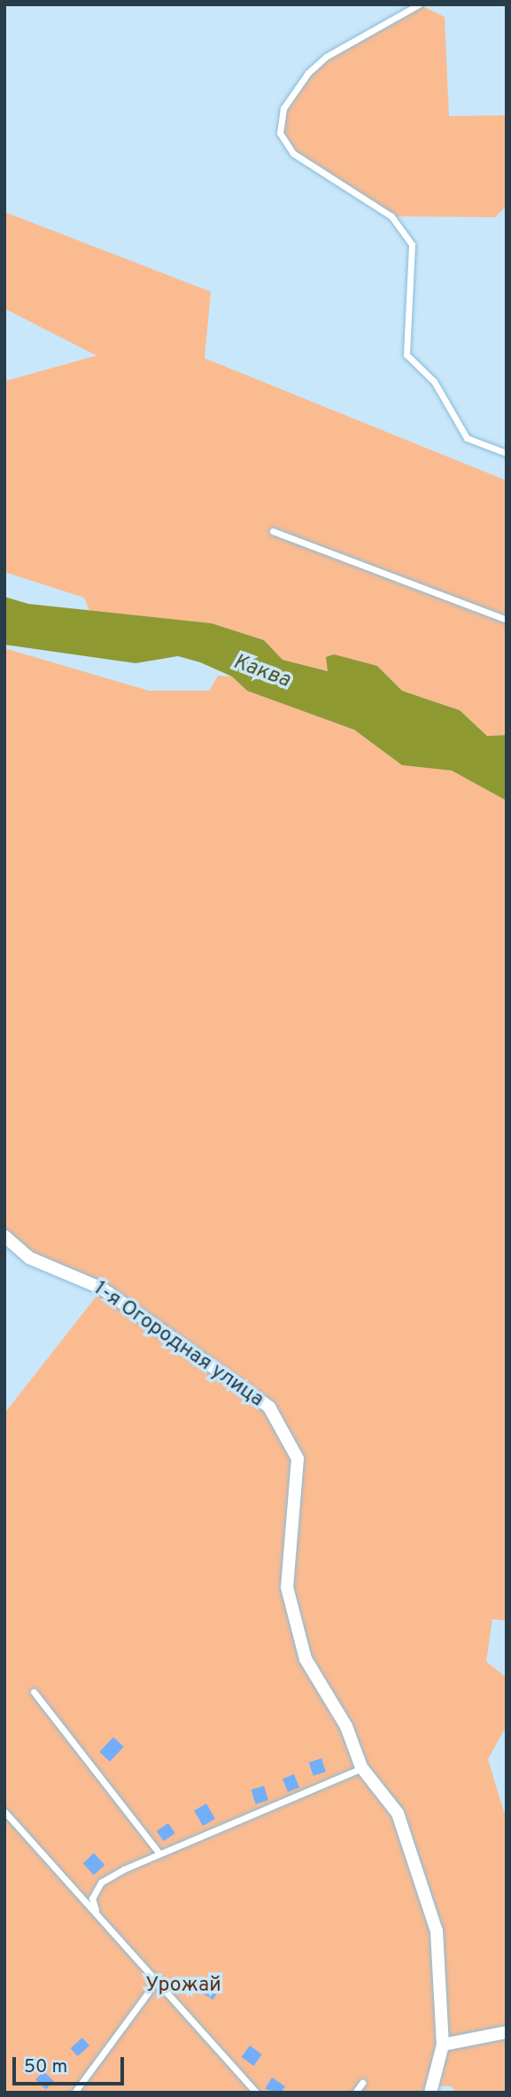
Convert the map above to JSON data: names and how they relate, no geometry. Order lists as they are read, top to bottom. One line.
{"streets":{"street":["1-я Огородная улица"]},"water":["Каква"],"parks":["Урожай"],"scale_bar":"50 m"}
